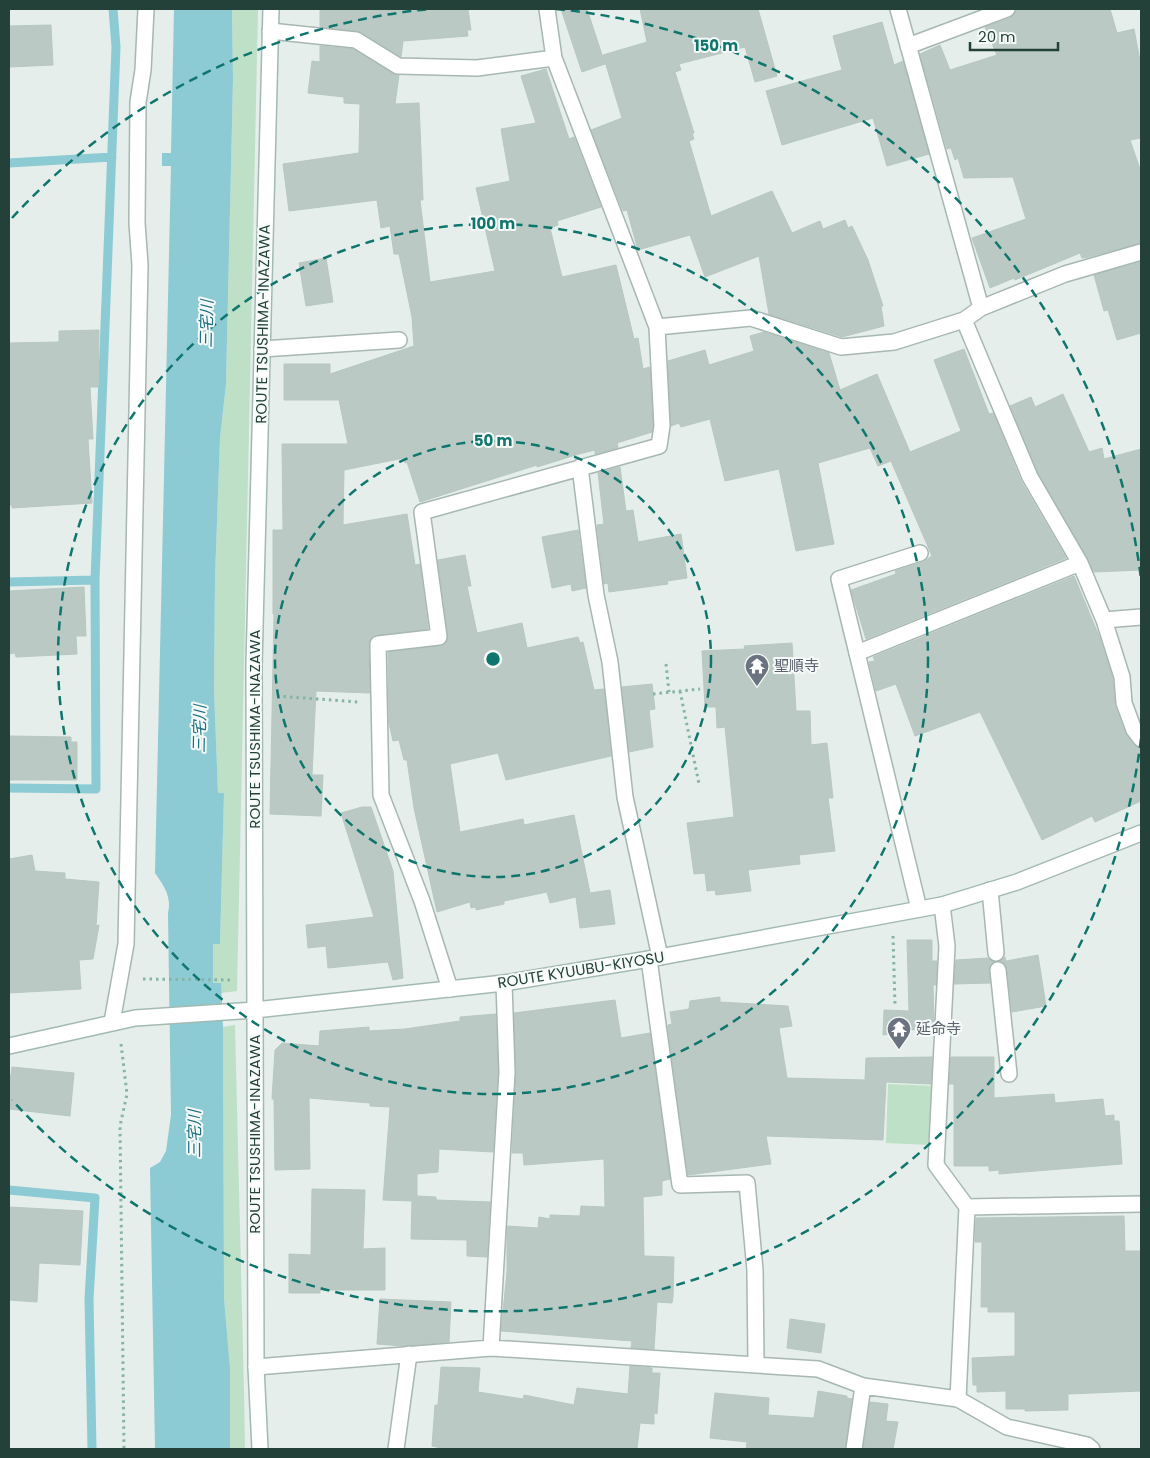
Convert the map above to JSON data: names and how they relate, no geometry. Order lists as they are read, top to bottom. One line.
{"streets":{"street":["ROUTE TSUSHIMA-INAZAWA","ROUTE KYUUBU-KIYOSU"]},"crossings":[["ROUTE TSUSHIMA-INAZAWA","ROUTE KYUUBU-KIYOSU"]],"water":["三宅川"],"places":{"temple":["聖順寺","延命寺"]},"scale_bar":"20 m","rings":["150 m","100 m","50 m"]}
